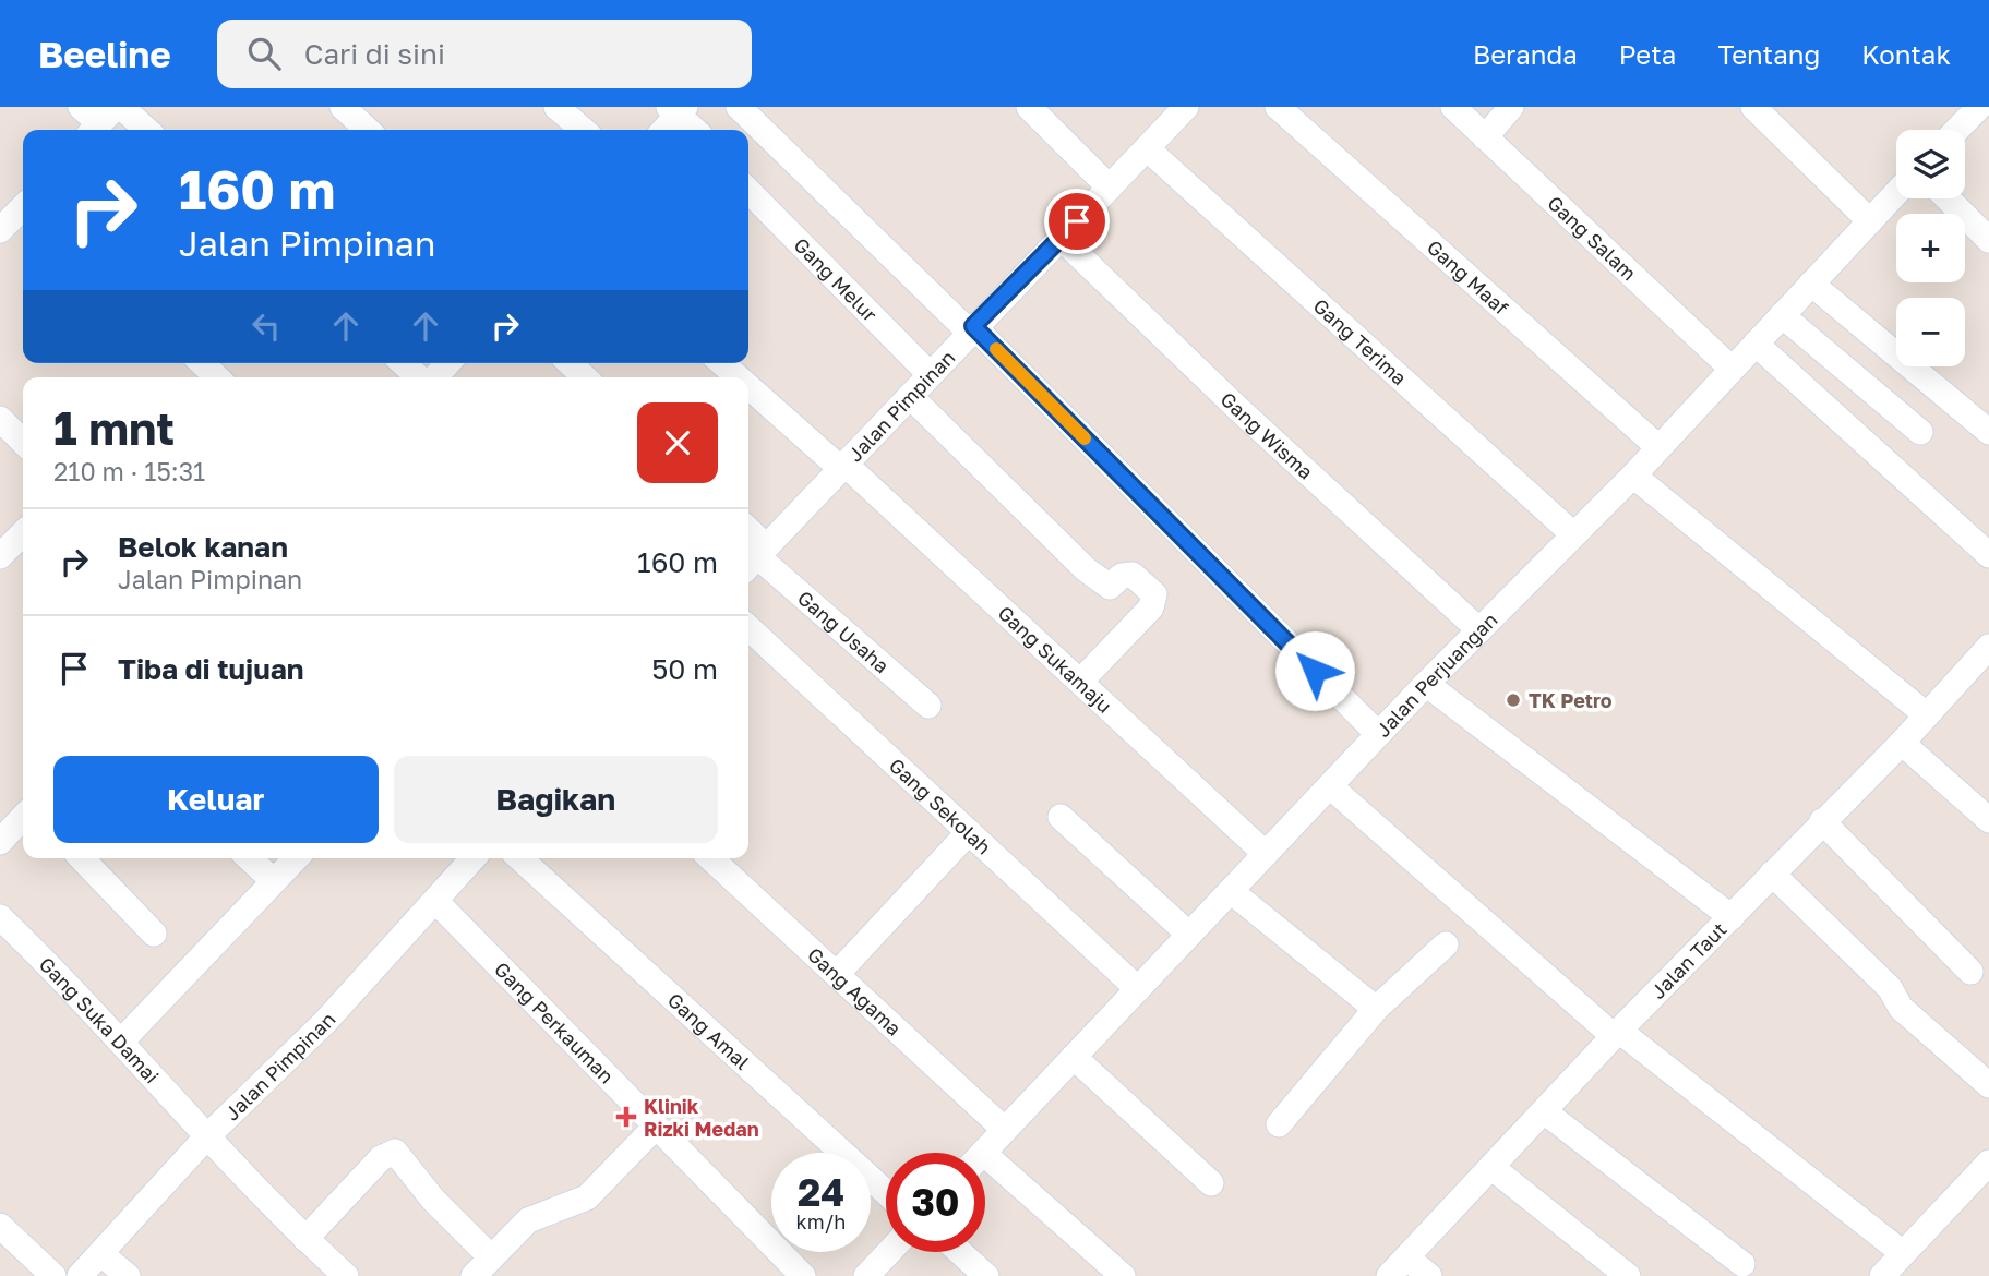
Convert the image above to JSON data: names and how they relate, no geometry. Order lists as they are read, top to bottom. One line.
{"streets":{"street":["Gang Salam","Gang Maaf","Gang Melur","Gang Terima","Jalan Pimpinan","Gang Wisma","Gang Usaha","Gang Sukamaju","Jalan Perjuangan","Gang Sekolah","Jalan Taut","Gang Agama","Gang Suka Damai","Gang Perkauman","Gang Amal"]},"crossings":[["Gang Salam","Jalan Perjuangan"],["Gang Maaf","Jalan Perjuangan"],["Gang Melur","Jalan Pimpinan"],["Gang Terima","Jalan Pimpinan"],["Gang Terima","Jalan Perjuangan"],["Jalan Pimpinan","Gang Wisma"],["Jalan Pimpinan","Gang Usaha"],["Jalan Pimpinan","Gang Sukamaju"],["Jalan Pimpinan","Gang Suka Damai"],["Jalan Pimpinan","Gang Perkauman"],["Gang Wisma","Jalan Perjuangan"],["Gang Sukamaju","Jalan Perjuangan"],["Jalan Perjuangan","Gang Sekolah"],["Jalan Perjuangan","Gang Agama"]],"places":{"other":["TK Petro"],"health":["Klinik Rizki Medan"]},"page":{"header":"Beeline","search":"Cari di sini","nav":["Beranda","Peta","Tentang","Kontak"],"map_buttons":["+","−"],"turn":["160 m","Jalan Pimpinan"],"heading":["1 mnt","210 m · 15:31"],"list":[{"name":"Belok kanan","note":"Jalan Pimpinan","value":"160 m"},{"name":"Tiba di tujuan","value":"50 m"}],"buttons":["Keluar","Bagikan"],"speed":"24 km/h","limit":"30"}}
